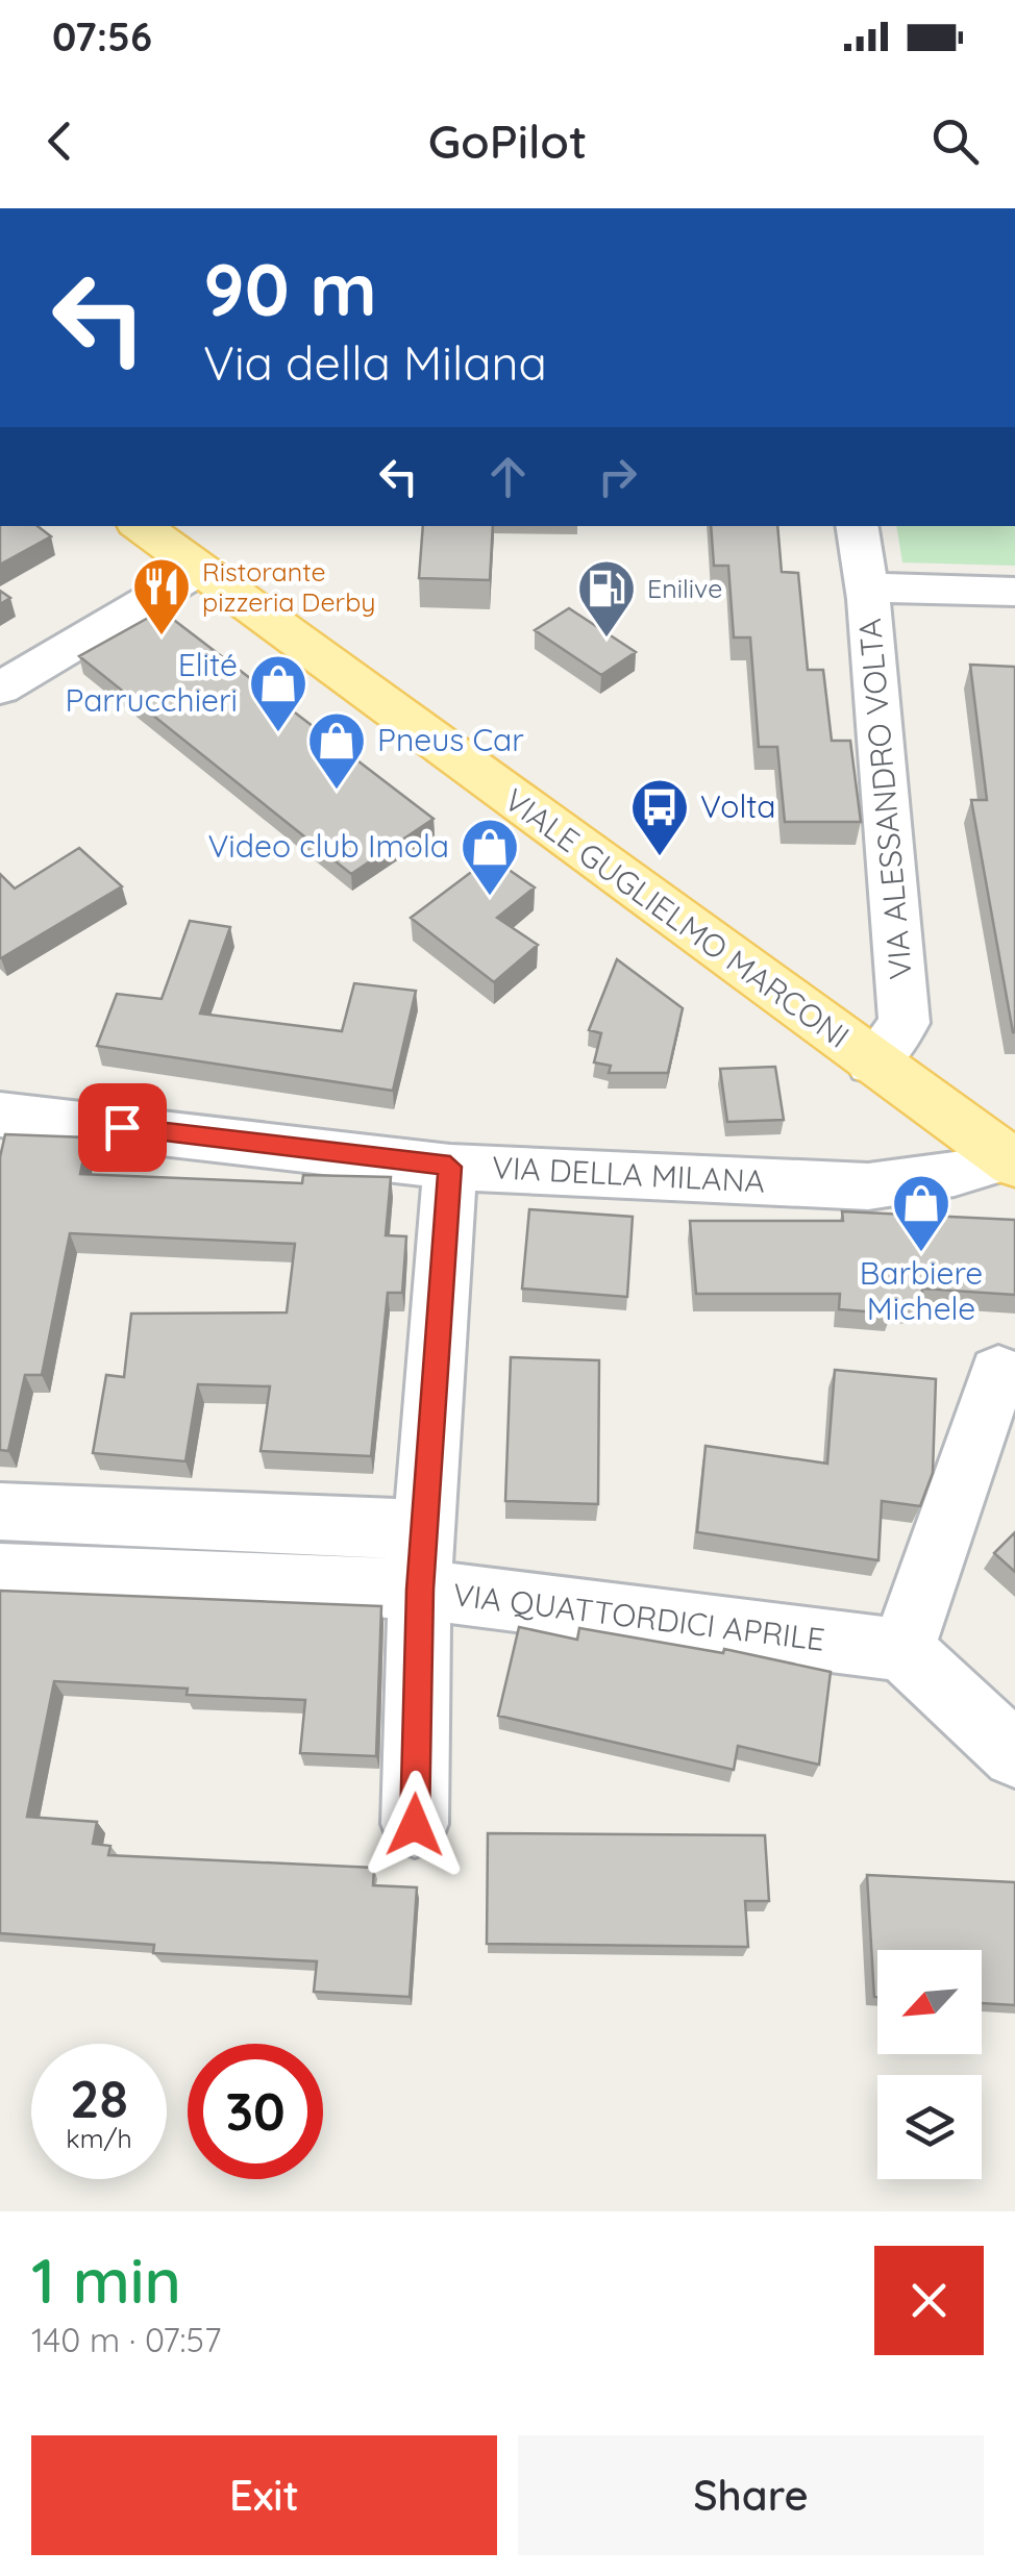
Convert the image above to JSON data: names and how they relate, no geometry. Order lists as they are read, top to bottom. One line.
{"streets":{"main road":["VIALE GUGLIELMO MARCONI"],"street":["VIA ALESSANDRO VOLTA","VIA DELLA MILANA","VIA QUATTORDICI APRILE"]},"crossings":[["VIA ALESSANDRO VOLTA","VIALE GUGLIELMO MARCONI"],["VIALE GUGLIELMO MARCONI","VIA DELLA MILANA"]],"places":{"restaurant":["Ristorante pizzeria Derby"],"fuel station":["Enilive"],"shop":["Elité Parrucchieri","Pneus Car","Video club Imola","Barbiere Michele"],"bus stop":["Volta"]},"north":"bottom left","page":{"status":"07:56","header":"GoPilot","turn":["90 m","Via della Milana"],"speed":"28 km/h","limit":"30","heading":["1 min","140 m · 07:57"],"buttons":["Exit","Share"]}}
